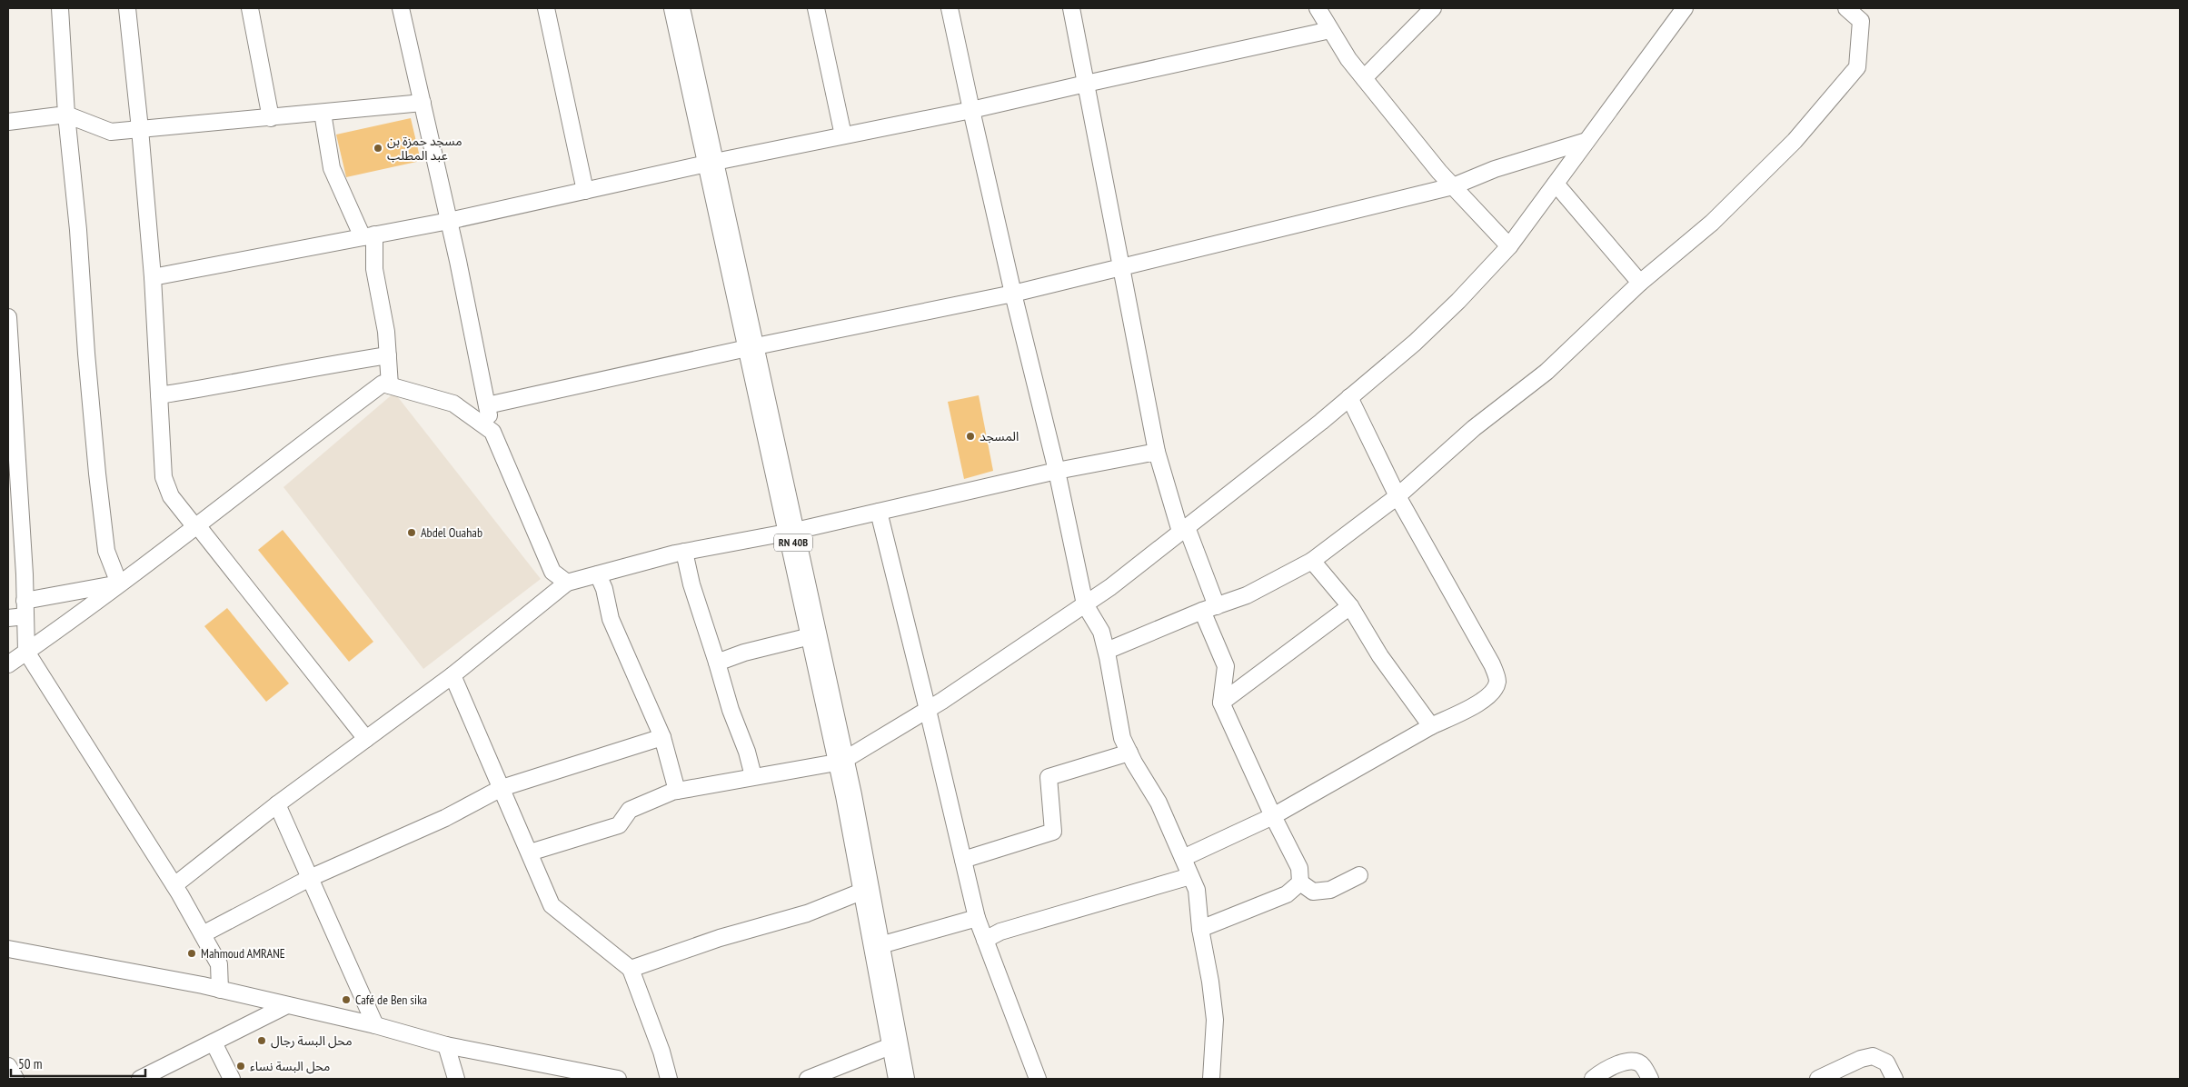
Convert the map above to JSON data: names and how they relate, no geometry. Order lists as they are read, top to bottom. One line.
{"streets":{"main road":["RN 40B"]},"places":["مسجد حمزة بن عبد المطلب","المسجد","Abdel Ouahab","Mahmoud AMRANE","Café de Ben sika","محل البسة رجال","محل البسة نساء"],"scale_bar":"50 m"}
